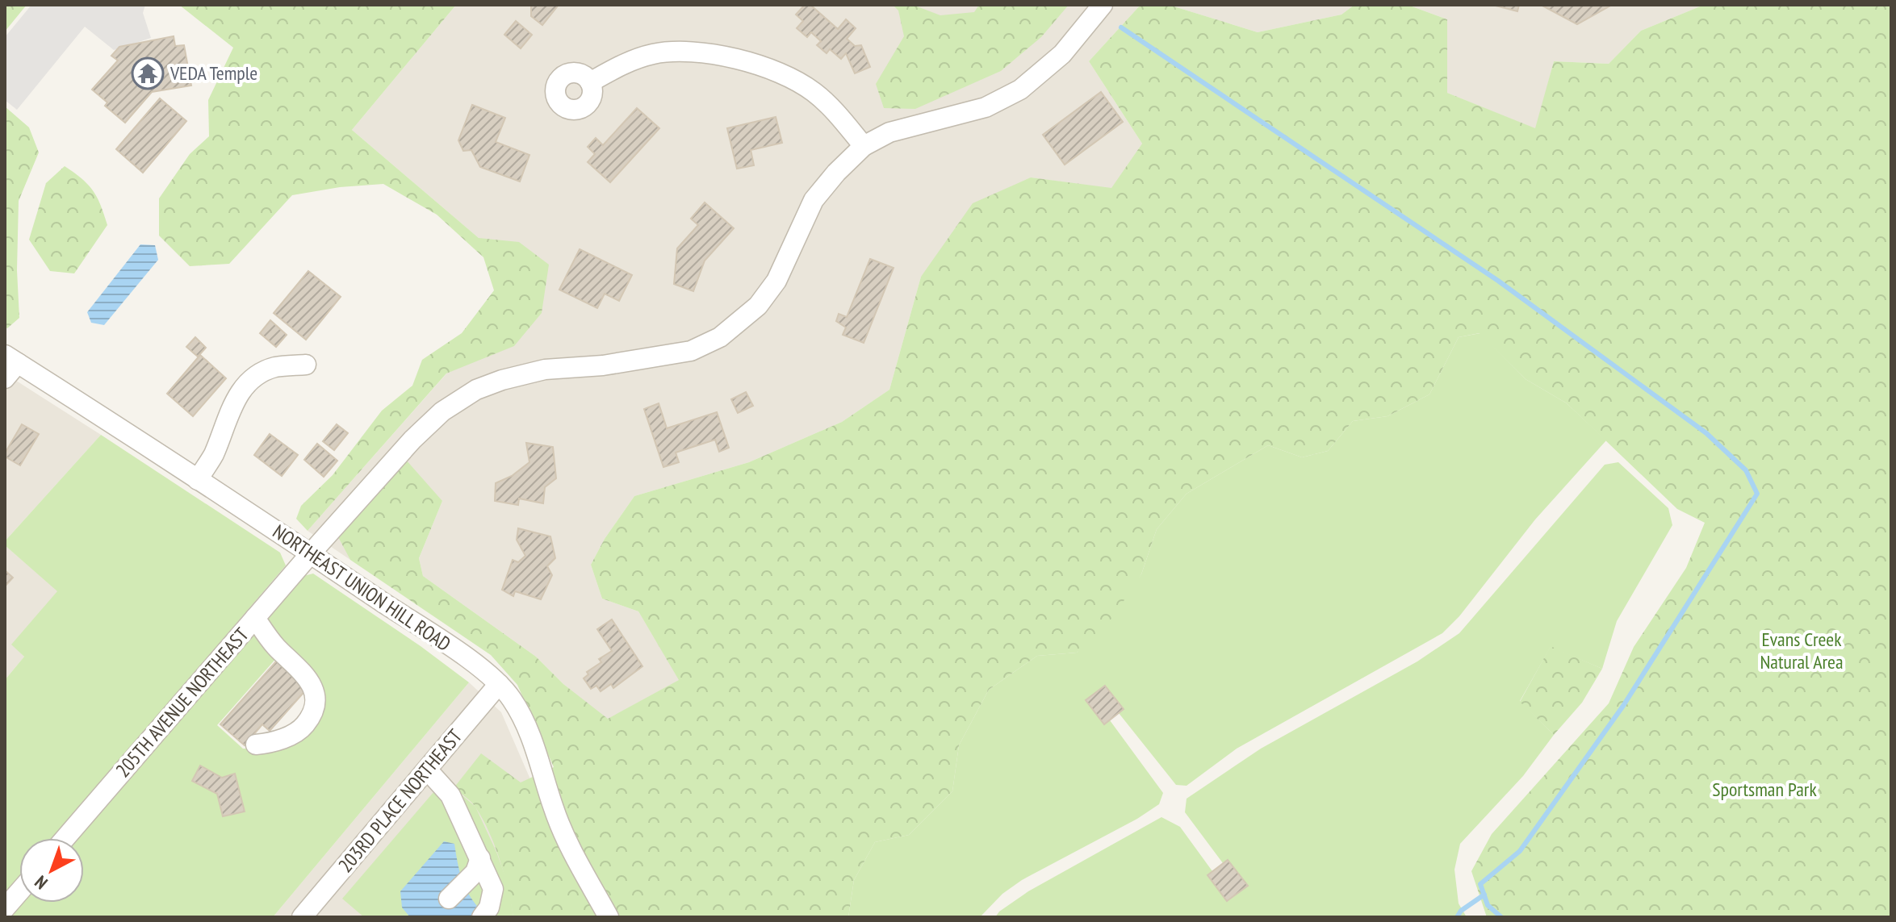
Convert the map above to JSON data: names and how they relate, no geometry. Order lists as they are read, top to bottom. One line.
{"streets":{"street":["NORTHEAST UNION HILL ROAD","205TH AVENUE NORTHEAST","203RD PLACE NORTHEAST"]},"crossings":[["NORTHEAST UNION HILL ROAD","205TH AVENUE NORTHEAST"],["NORTHEAST UNION HILL ROAD","203RD PLACE NORTHEAST"]],"parks":["Evans Creek Natural Area","Sportsman Park"],"places":{"temple":["VEDA Temple"]},"north":"bottom left"}
